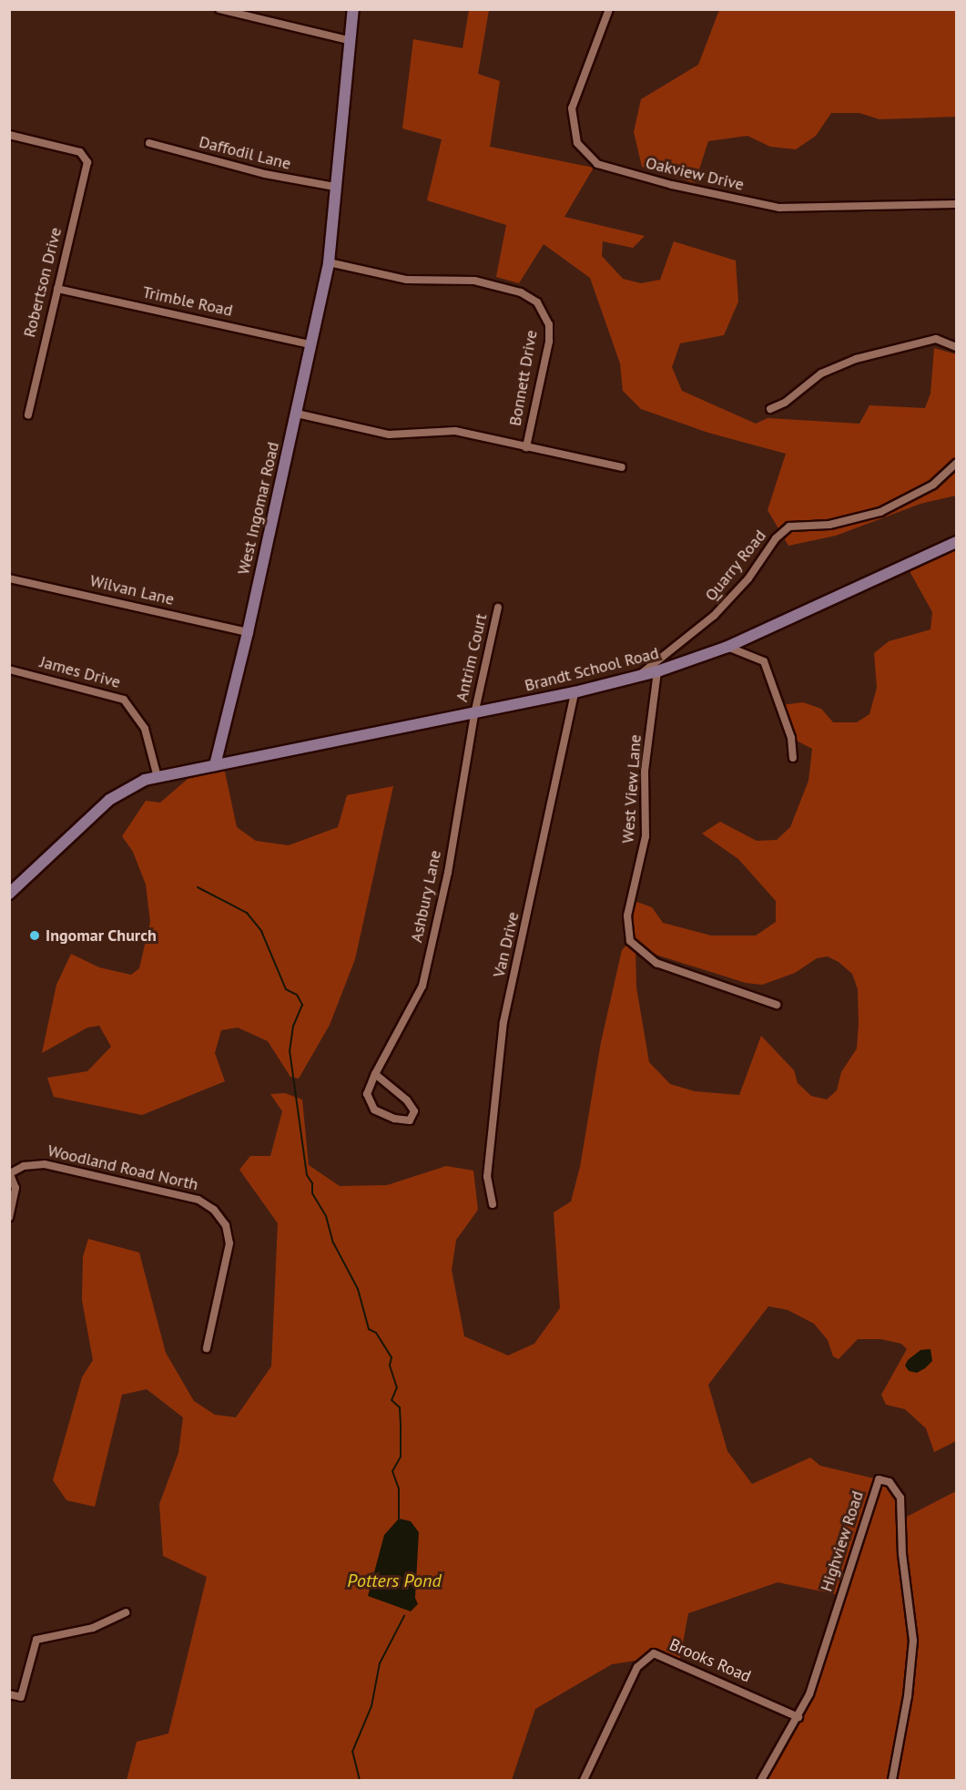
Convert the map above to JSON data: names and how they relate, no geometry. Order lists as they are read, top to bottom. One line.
{"streets":{"street":["Daffodil Lane","Oakview Drive","Robertson Drive","Trimble Road","Bonnett Drive","West Ingomar Road","Quarry Road","Wilvan Lane","Antrim Court","Brandt School Road","James Drive","West View Lane","Ashbury Lane","Van Drive","Woodland Road North","Highview Road","Brooks Road"]},"crossings":[["Daffodil Lane","West Ingomar Road"],["Robertson Drive","Trimble Road"],["Trimble Road","West Ingomar Road"],["Bonnett Drive","West Ingomar Road"],["West Ingomar Road","Wilvan Lane"],["West Ingomar Road","Brandt School Road"],["Quarry Road","Brandt School Road"],["Antrim Court","Brandt School Road"],["Antrim Court","Ashbury Lane"],["Brandt School Road","West View Lane"],["Brandt School Road","Ashbury Lane"],["Brandt School Road","Van Drive"],["Highview Road","Brooks Road"]],"water":["Potters Pond"],"places":["Ingomar Church"]}
